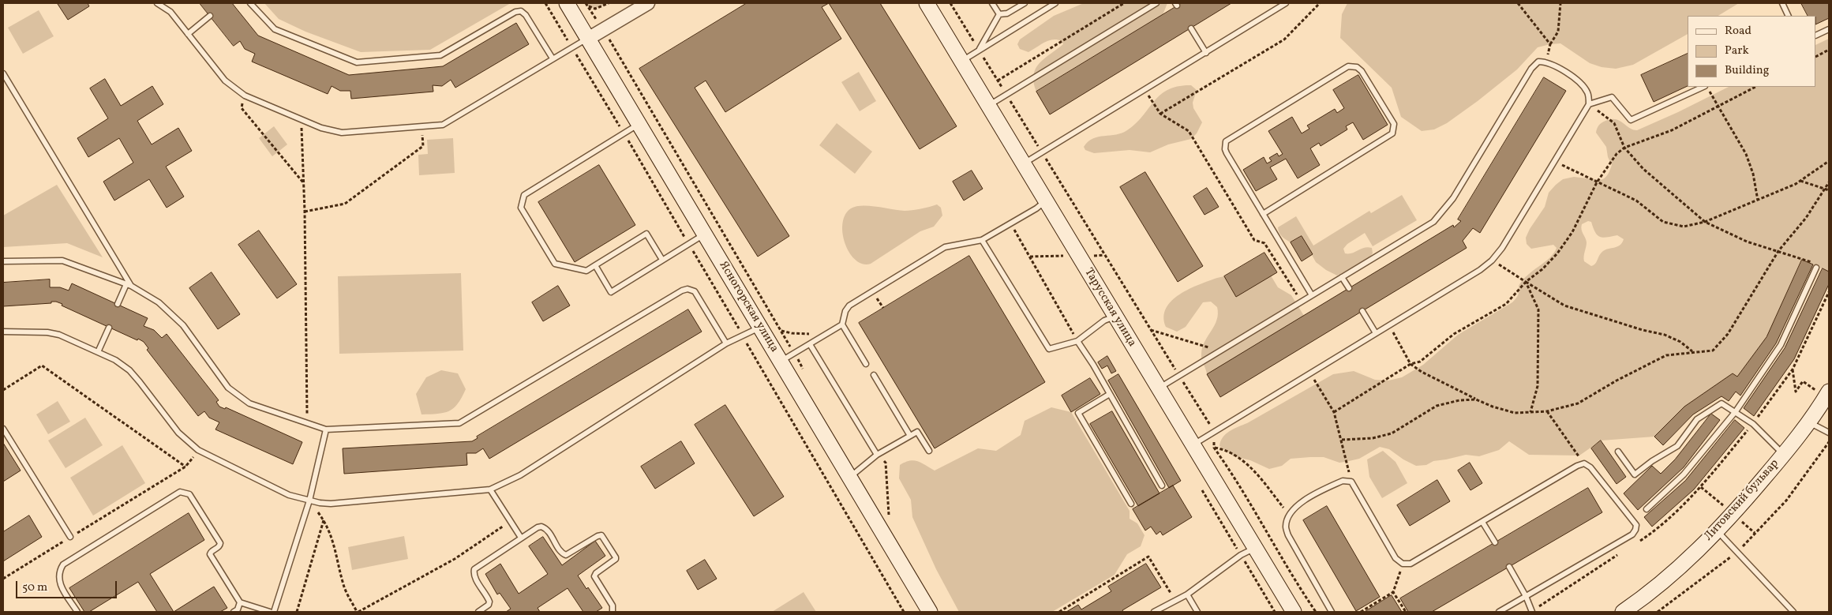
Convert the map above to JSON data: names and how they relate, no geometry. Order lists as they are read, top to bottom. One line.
{"streets":{"main road":["Ясногорская улица","Тарусская улица","Литовский бульвар"]},"legend":["Road","Park","Building"],"scale_bar":"50 m"}
